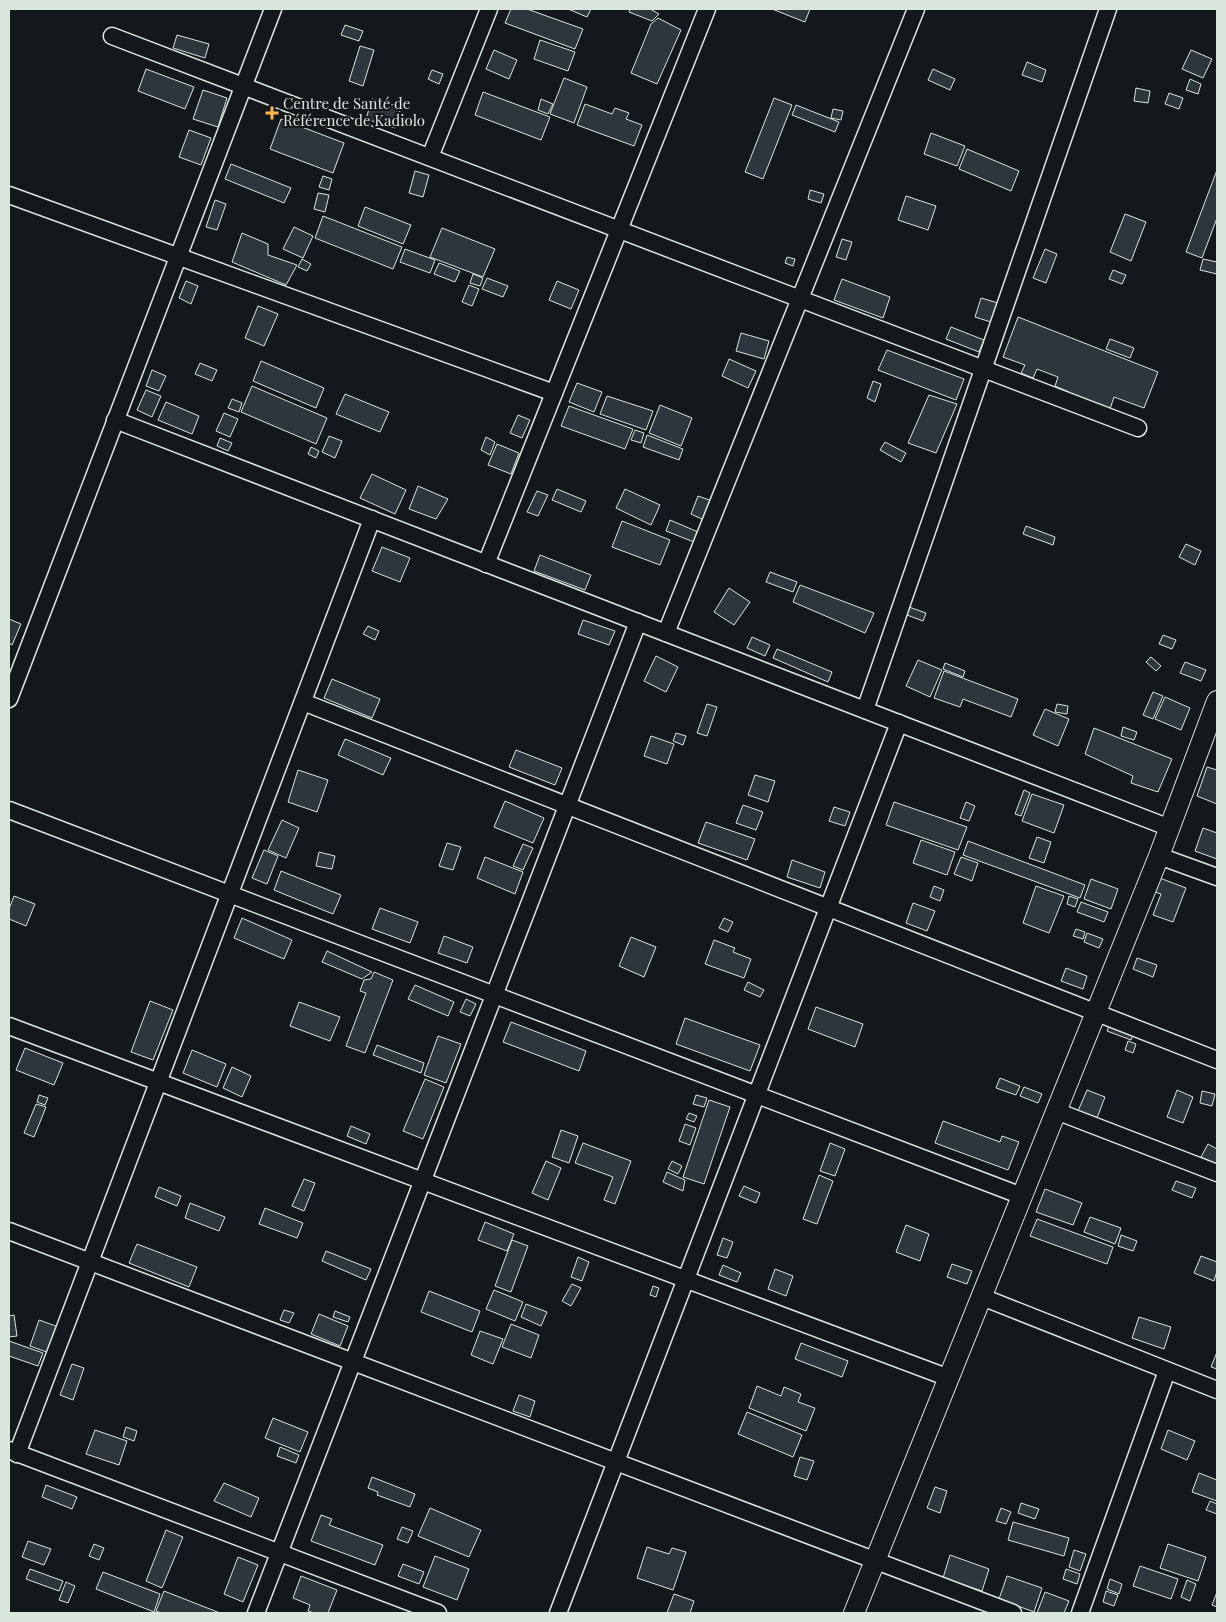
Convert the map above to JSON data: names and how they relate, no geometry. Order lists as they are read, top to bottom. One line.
{"places":{"health":["Centre de Santé de Référence de Kadiolo"]}}
